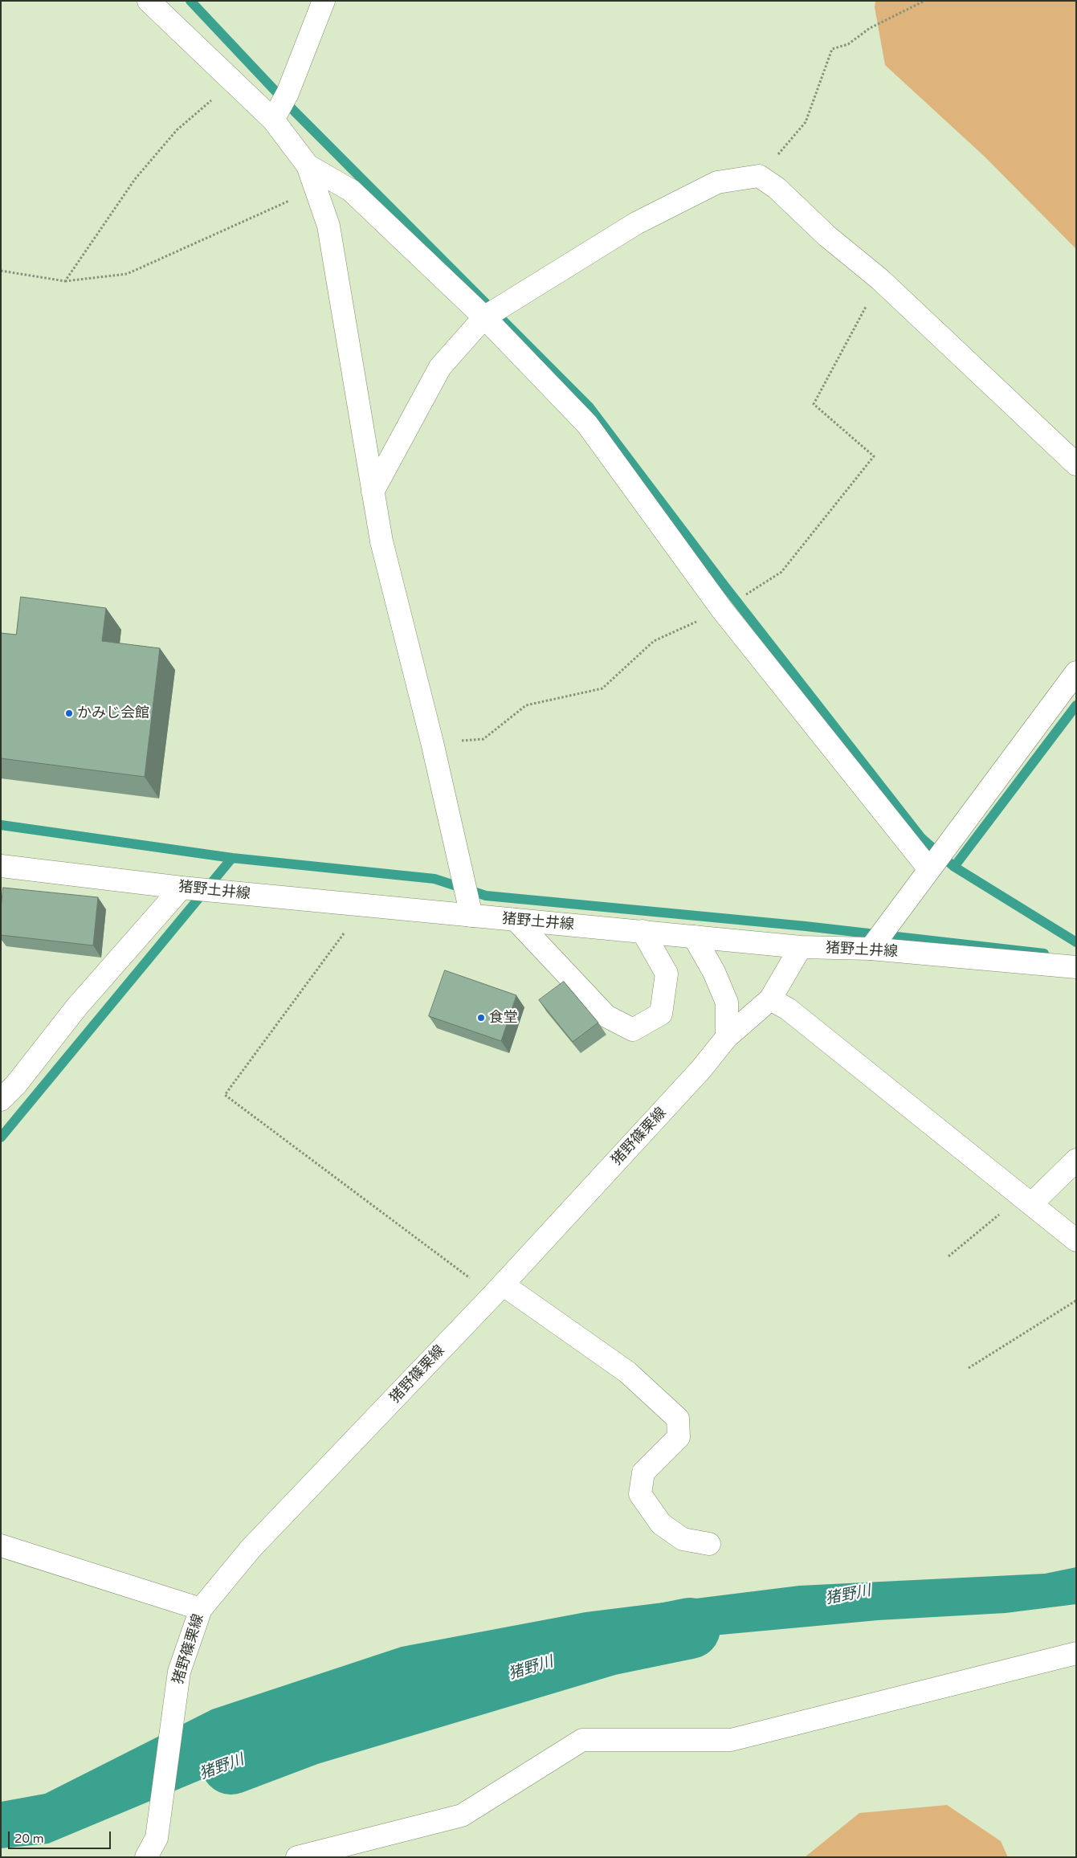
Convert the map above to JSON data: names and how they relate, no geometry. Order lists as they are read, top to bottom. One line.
{"streets":{"street":["猪野土井線","猪野篠栗線"]},"crossings":[["猪野土井線","猪野篠栗線"]],"water":["猪野川"],"places":["かみじ会館","食堂"],"scale_bar":"20 m"}
